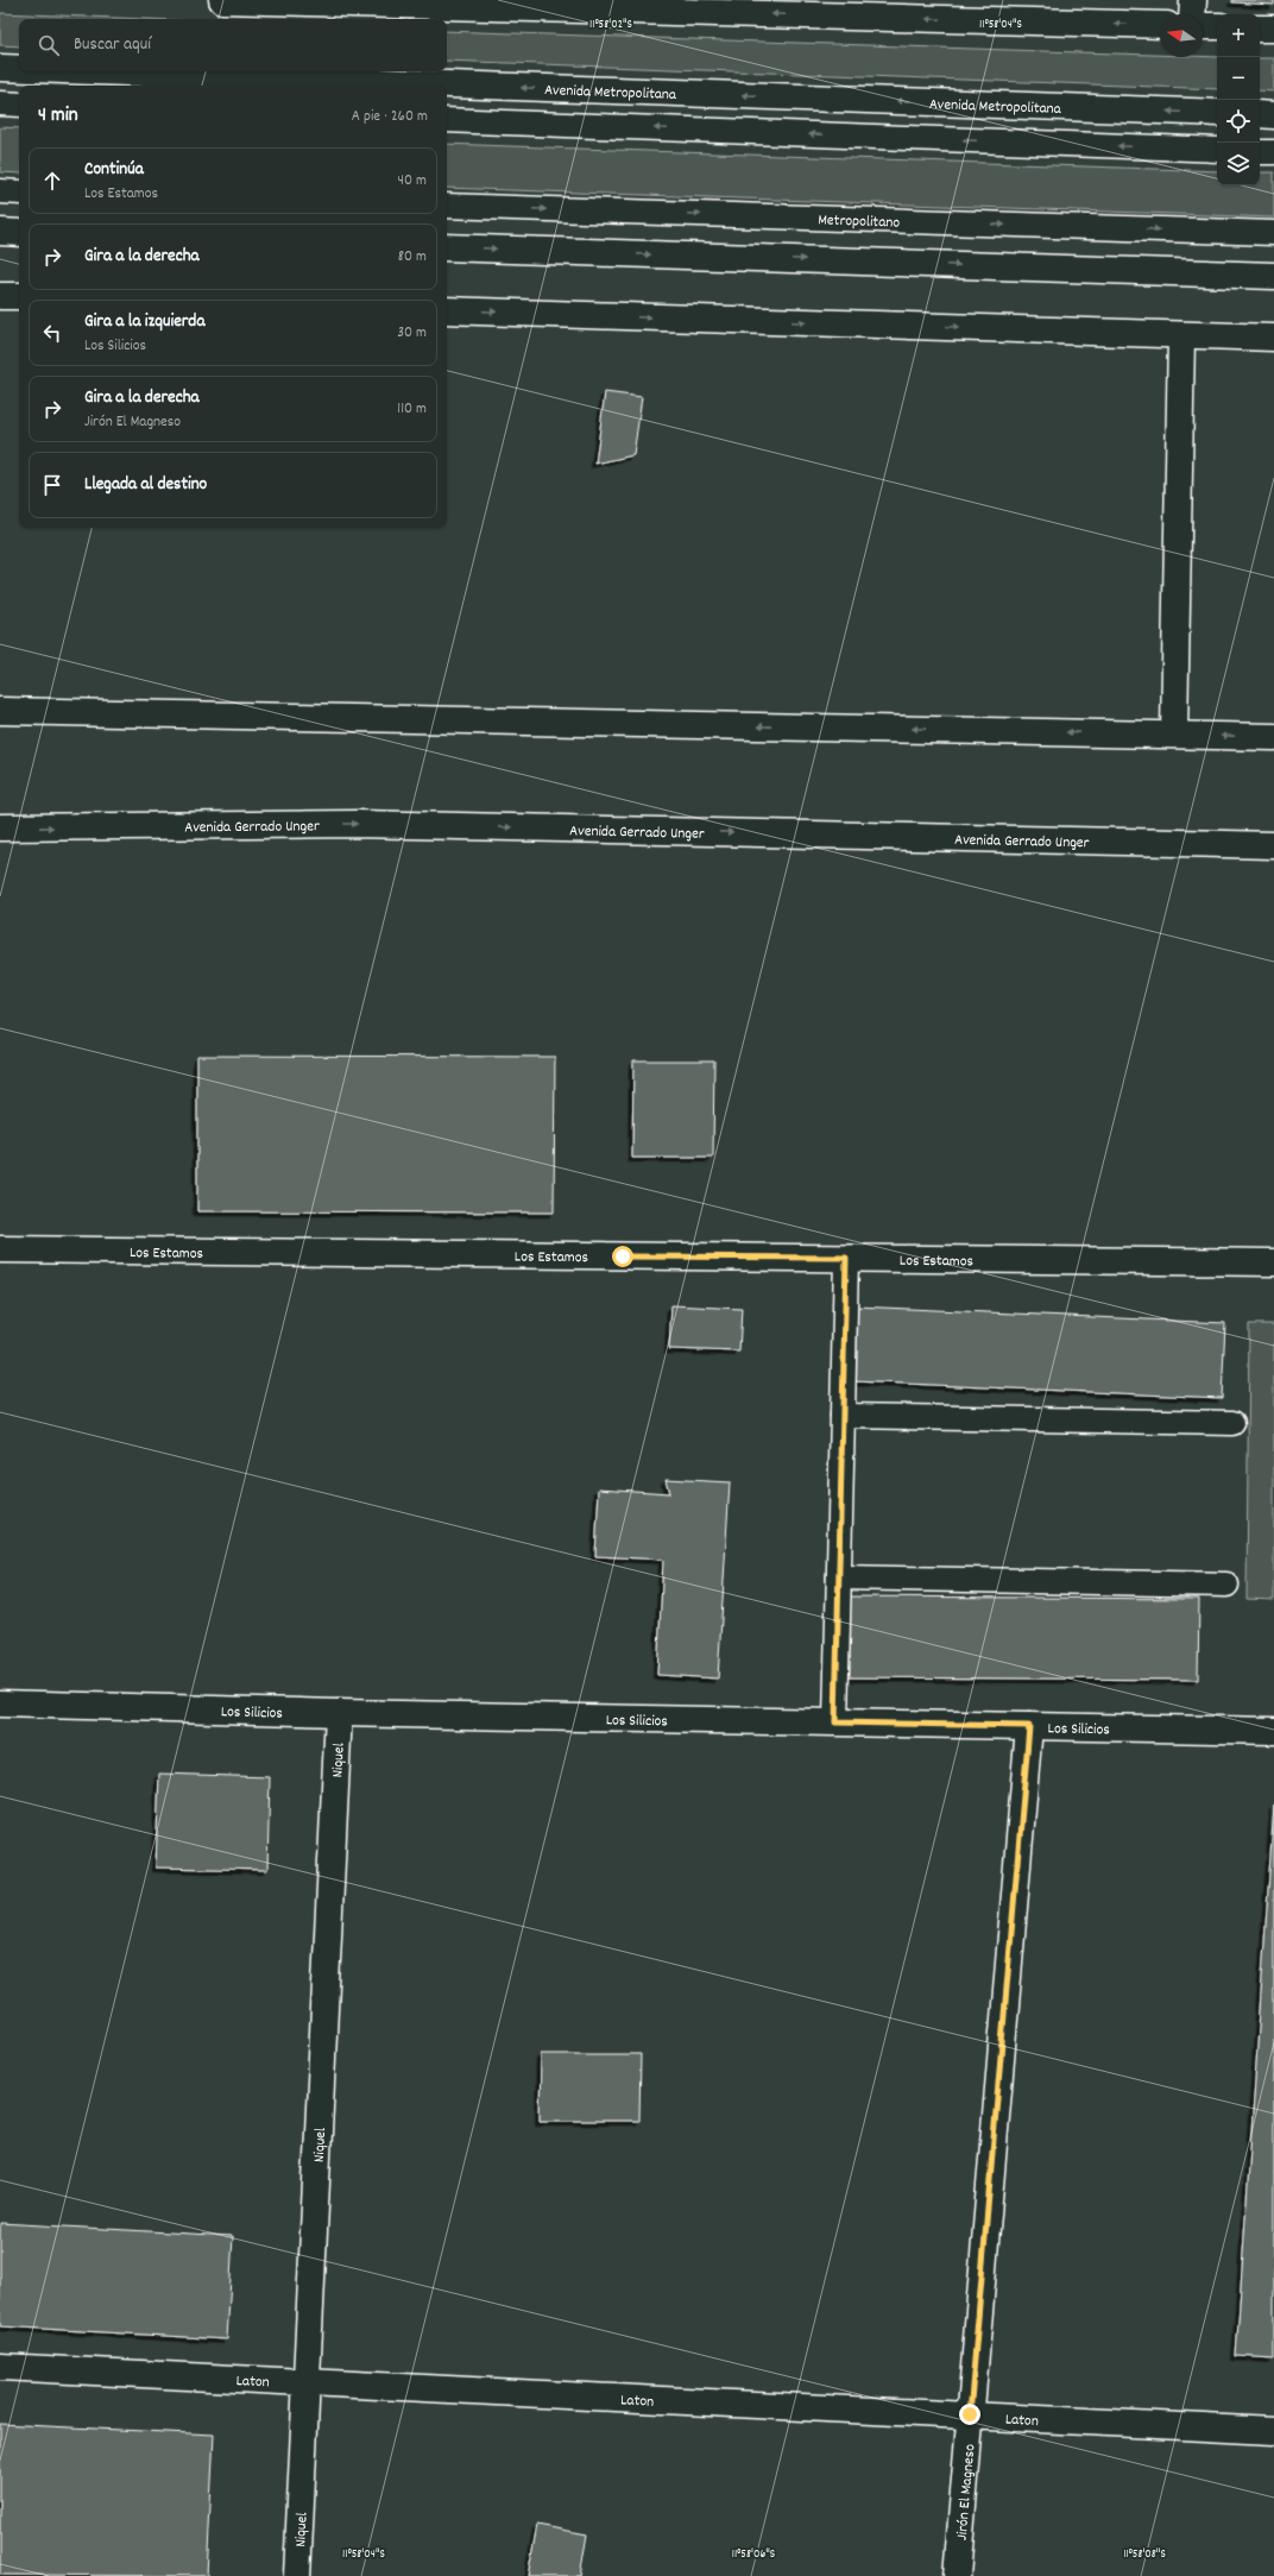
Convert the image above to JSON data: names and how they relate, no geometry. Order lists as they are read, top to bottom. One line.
{"streets":{"street":["Avenida Metropolitana","Avenida Gerrado Unger","Los Estamos","Los Silicios","Niquel","Laton","Jirón El Magneso"],"lane":["Metropolitano"]},"crossings":[["Los Silicios","Niquel"],["Los Silicios","Jirón El Magneso"],["Niquel","Laton"],["Laton","Jirón El Magneso"]],"north":"left","page":{"map_buttons":["+","−"],"search":"Buscar aquí","heading":["4 min","A pie · 260 m"],"list":[["Continúa","Los Estamos","40 m"],["Gira a la derecha","80 m"],["Gira a la izquierda","Los Silicios","30 m"],["Gira a la derecha","Jirón El Magneso","110 m"],"Llegada al destino"]},"coordinates":["11°58'02\"S","11°58'04\"S","11°58'06\"S","11°58'08\"S"]}
